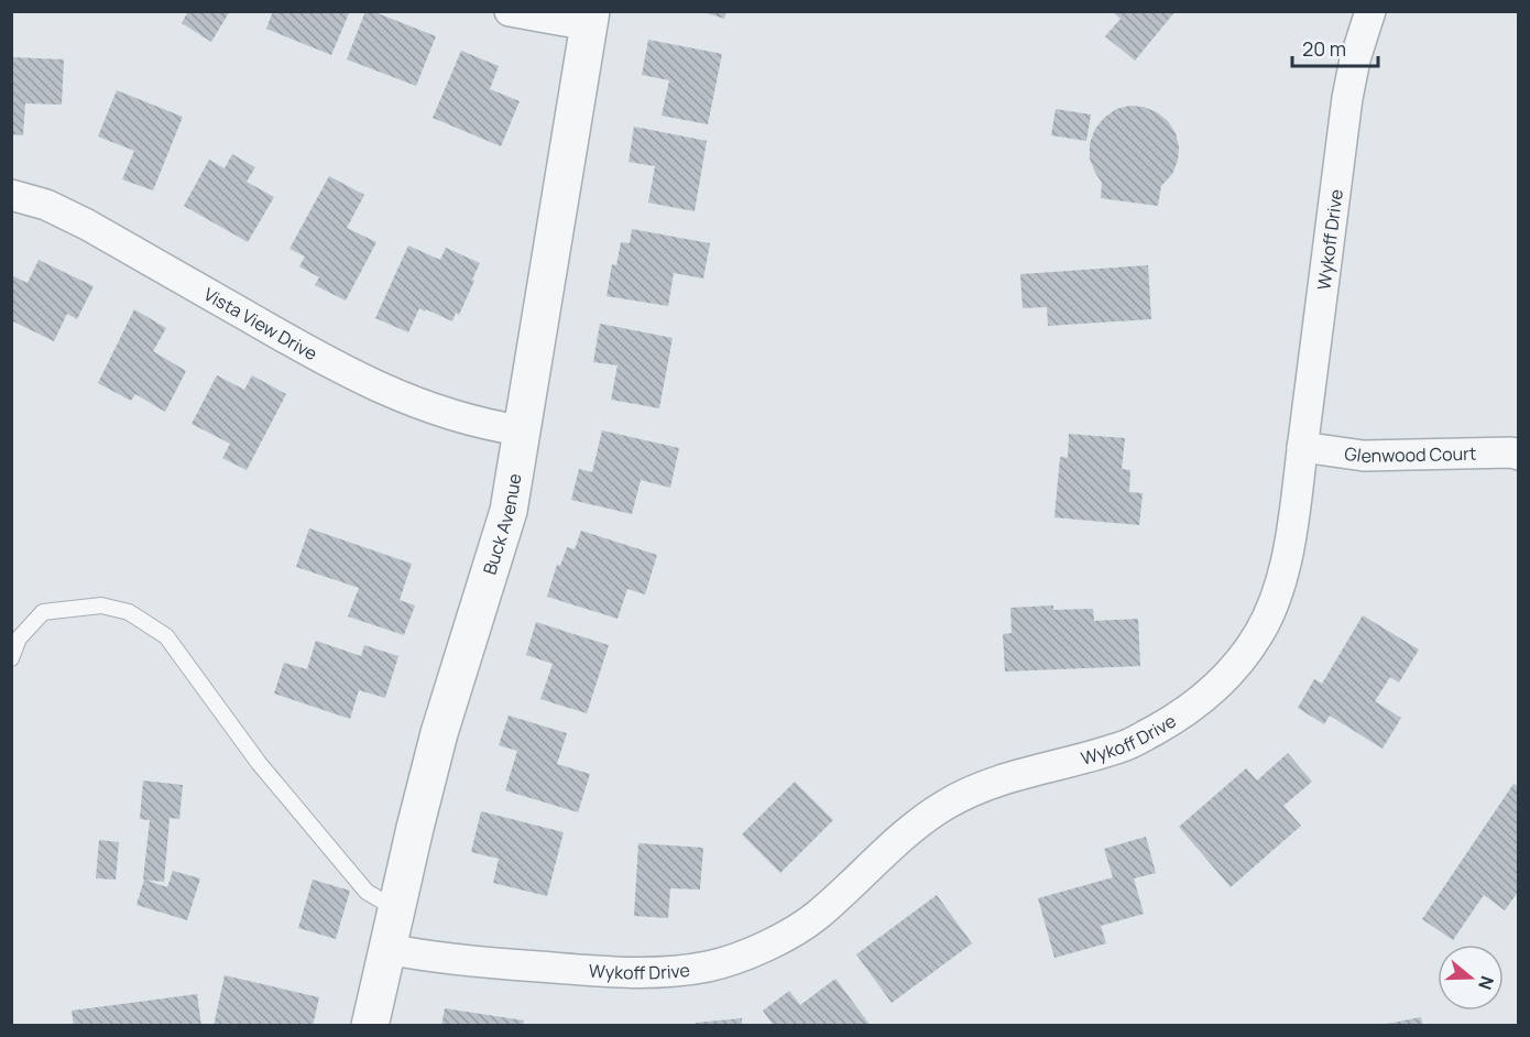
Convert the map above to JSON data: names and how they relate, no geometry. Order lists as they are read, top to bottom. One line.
{"streets":{"street":["Wykoff Drive","Vista View Drive","Glenwood Court","Buck Avenue"]},"crossings":[["Wykoff Drive","Glenwood Court"],["Wykoff Drive","Buck Avenue"],["Vista View Drive","Buck Avenue"]],"scale_bar":"20 m","north":"right"}
